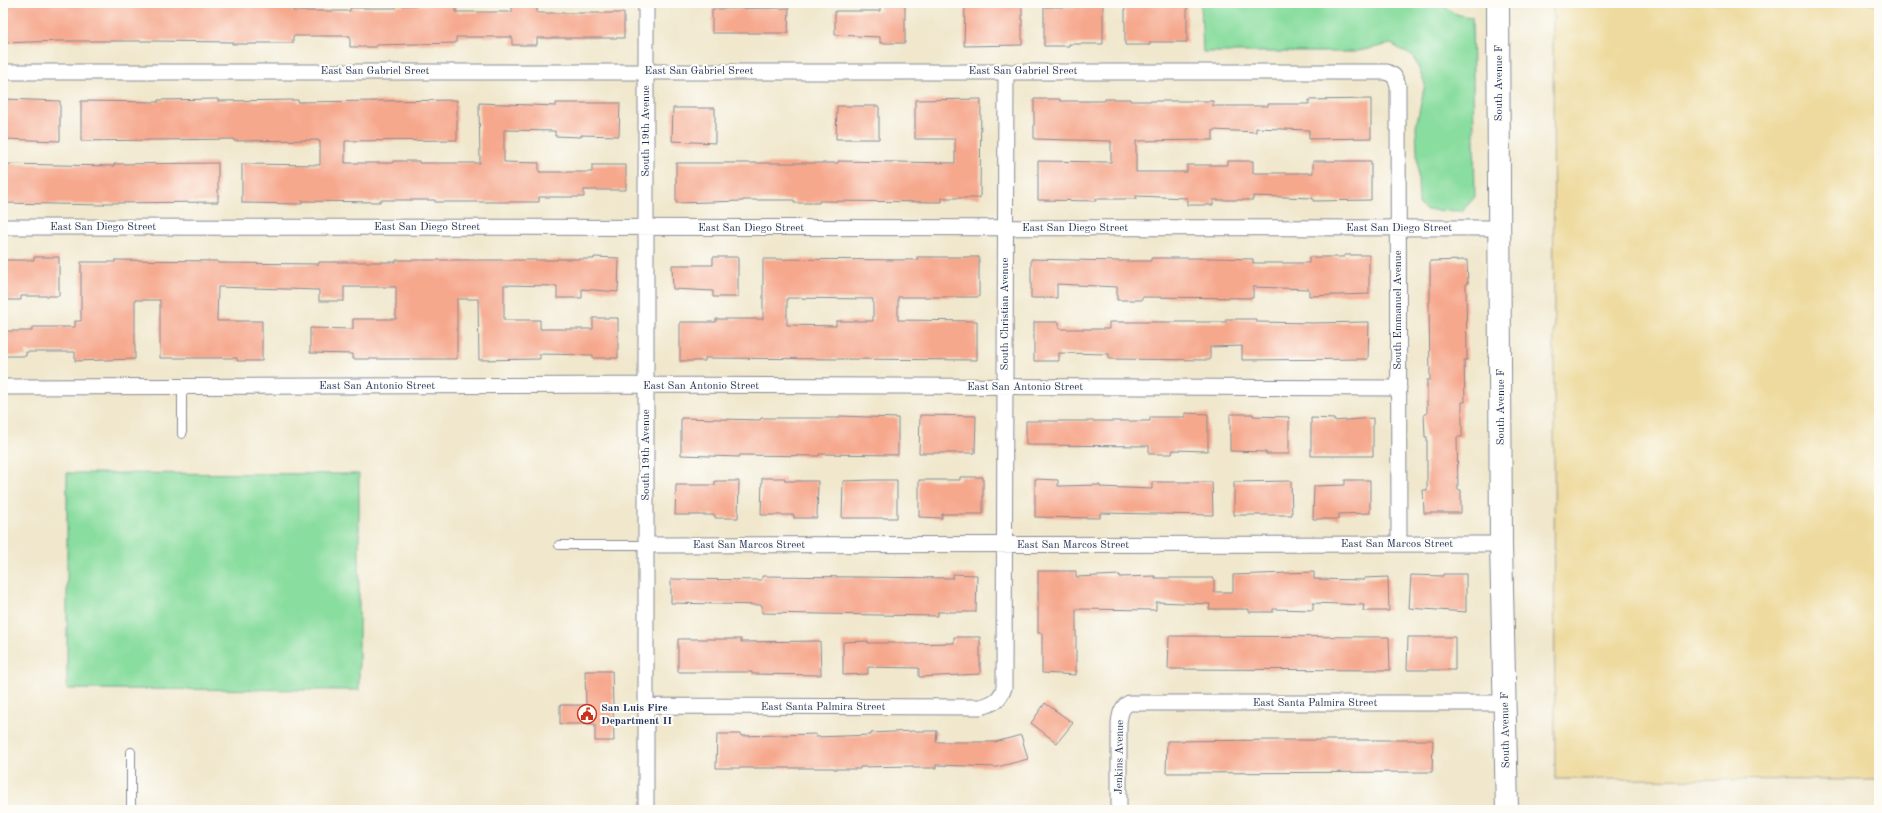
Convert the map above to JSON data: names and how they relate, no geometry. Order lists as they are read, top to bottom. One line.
{"streets":{"street":["East San Gabriel Sreet","South Avenue F","South 19th Avenue","East San Diego Street","South Emmanuel Avenue","South Christian Avenue","East San Antonio Street","East San Marcos Street","East Santa Palmira Street","Jenkins Avenue"]},"crossings":[["East San Gabriel Sreet","South 19th Avenue"],["East San Gabriel Sreet","South Emmanuel Avenue"],["East San Gabriel Sreet","South Christian Avenue"],["South Avenue F","East San Diego Street"],["South Avenue F","East San Marcos Street"],["South Avenue F","East Santa Palmira Street"],["South 19th Avenue","East San Diego Street"],["South 19th Avenue","East San Antonio Street"],["South 19th Avenue","East San Marcos Street"],["South 19th Avenue","East Santa Palmira Street"],["East San Diego Street","South Emmanuel Avenue"],["East San Diego Street","South Christian Avenue"],["South Emmanuel Avenue","East San Antonio Street"],["South Emmanuel Avenue","East San Marcos Street"],["South Christian Avenue","East San Antonio Street"],["South Christian Avenue","East San Marcos Street"],["South Christian Avenue","East Santa Palmira Street"],["East Santa Palmira Street","Jenkins Avenue"]],"places":{"public building":["San Luis Fire Department II"]}}
